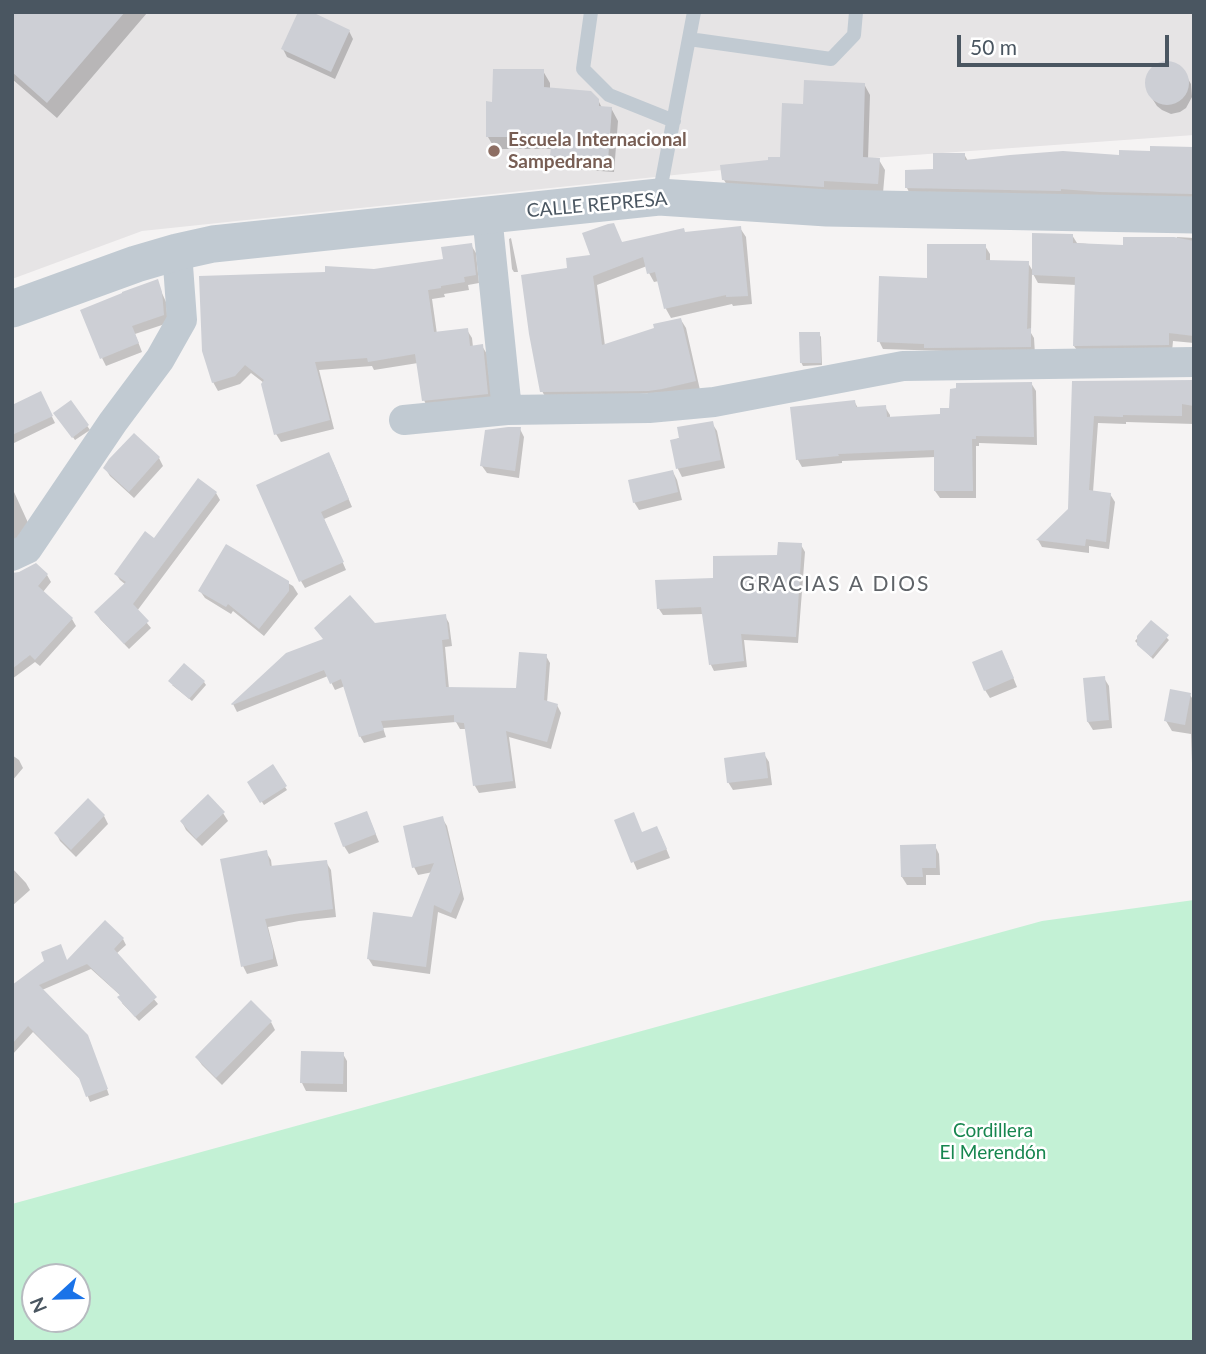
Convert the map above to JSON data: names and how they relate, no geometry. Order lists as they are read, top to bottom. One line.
{"streets":{"street":["CALLE REPRESA"]},"districts":["GRACIAS A DIOS"],"parks":["Cordillera El Merendón"],"places":["Escuela Internacional Sampedrana"],"scale_bar":"50 m","north":"left"}
